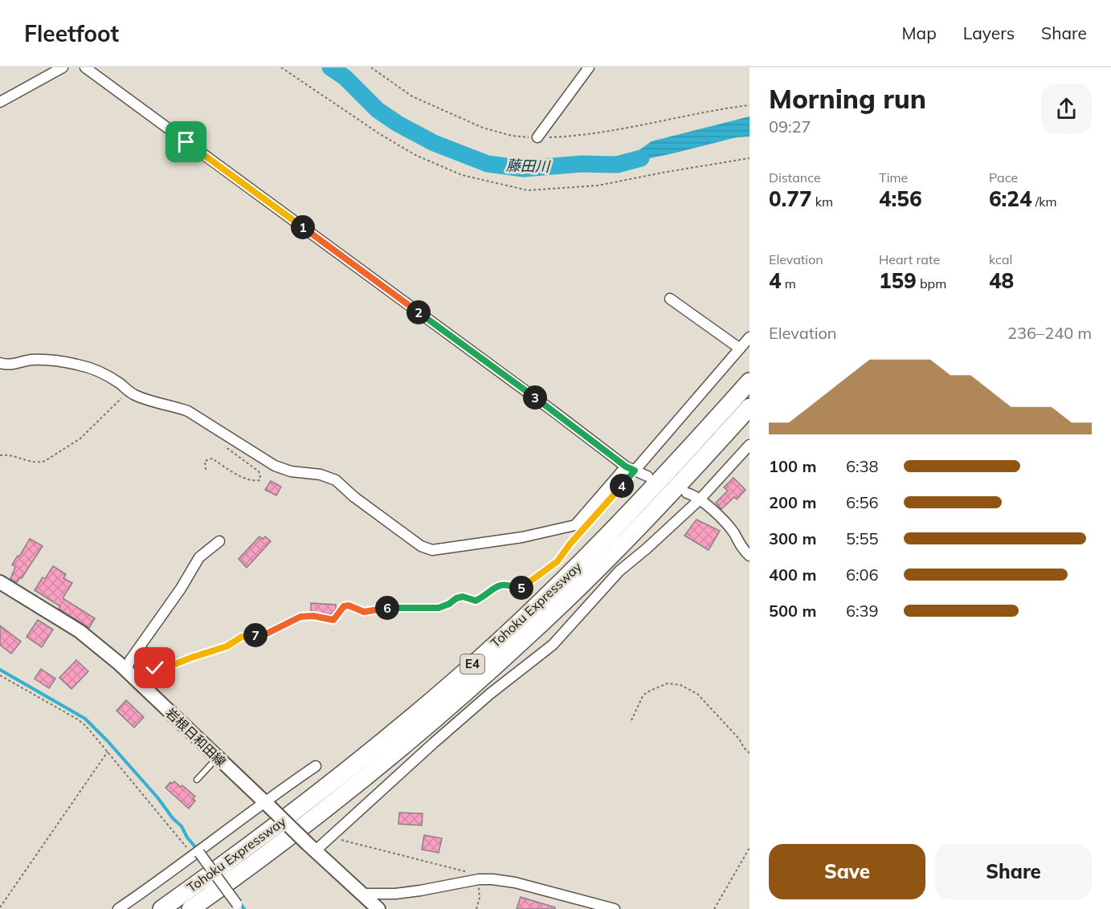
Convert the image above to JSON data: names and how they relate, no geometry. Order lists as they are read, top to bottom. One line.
{"streets":{"highway":["Tohoku Expressway","E4"],"main road":["岩根日和田線"]},"water":["藤田川"],"page":{"header":"Fleetfoot","nav":["Map","Layers","Share"],"heading":["Morning run","09:27"],"stats":[["Distance","0.77 km"],["Time","4:56"],["Pace","6:24 /km"],["Elevation","4 m"],["Heart rate","159 bpm"],["kcal","48"]],"pins":["1","2","3","4","5","6","7"],"chart":["Elevation","236–240 m"],"list":[{"name":"100 m","note":"6:38"},{"name":"200 m","note":"6:56"},{"name":"300 m","note":"5:55"},{"name":"400 m","note":"6:06"},{"name":"500 m","note":"6:39"}],"buttons":["Save","Share"]}}
